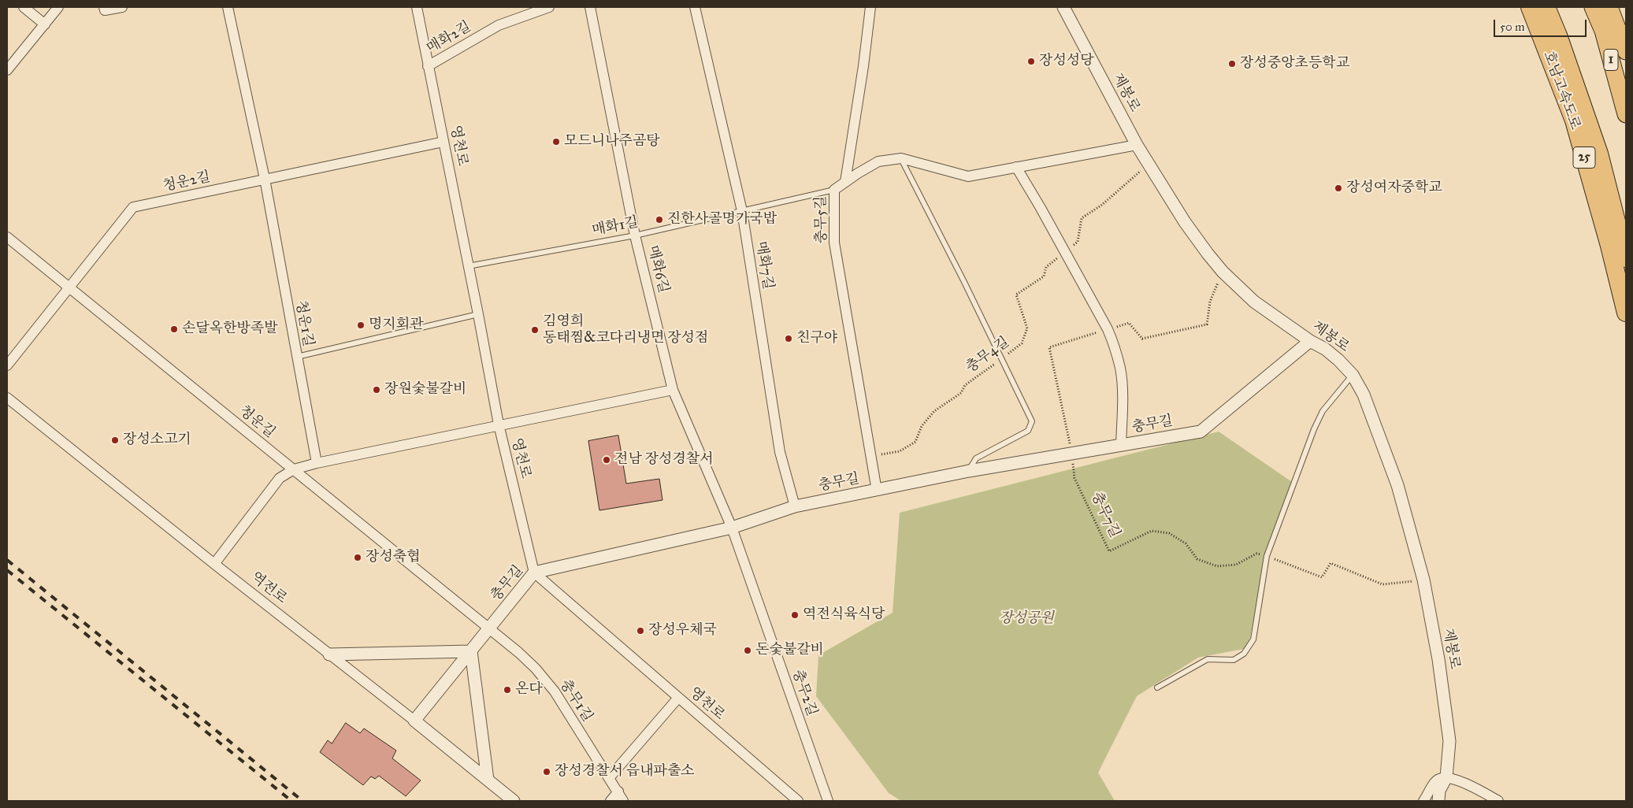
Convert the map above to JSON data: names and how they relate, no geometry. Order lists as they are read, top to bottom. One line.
{"streets":{"highway":["1","호남고속도로","25"],"street":["매화2길","제봉로","영천로","청운2길","충무5길","매화7길","매화6길","청운1길","청운길","충무길","역전로","충무2길","충무1길"],"lane":["매화1길"],"path":["충무4길","충무7길"]},"crossings":[["매화2길","영천로"],["제봉로","충무5길"],["제봉로","충무4길"],["제봉로","충무길"],["제봉로","충무7길"],["영천로","청운2길"],["영천로","매화1길"],["영천로","충무길"],["청운2길","청운1길"],["청운2길","청운길"],["충무5길","매화1길"],["충무5길","충무4길"],["충무5길","충무길"],["매화1길","매화7길"],["매화1길","매화6길"],["매화7길","충무길"],["매화6길","충무길"],["매화6길","충무2길"],["청운길","충무길"],["청운길","충무1길"],["충무길","충무7길"],["충무길","역전로"],["충무길","충무2길"],["충무길","충무1길"]],"parks":["장성공원"],"places":["장성성당","장성중앙초등학교","모드니나주곰탕","장성여자중학교","진한사골명가국밥","명지회관","손달옥한방족발","김영희 동태찜&코다리냉면 장성점","친구야","장원숯불갈비","장성소고기","전남 장성경찰서","장성축협","역전식육식당","장성우체국","돈숯불갈비","온다","장성경찰서 읍내파출소"],"scale_bar":"50 m"}
